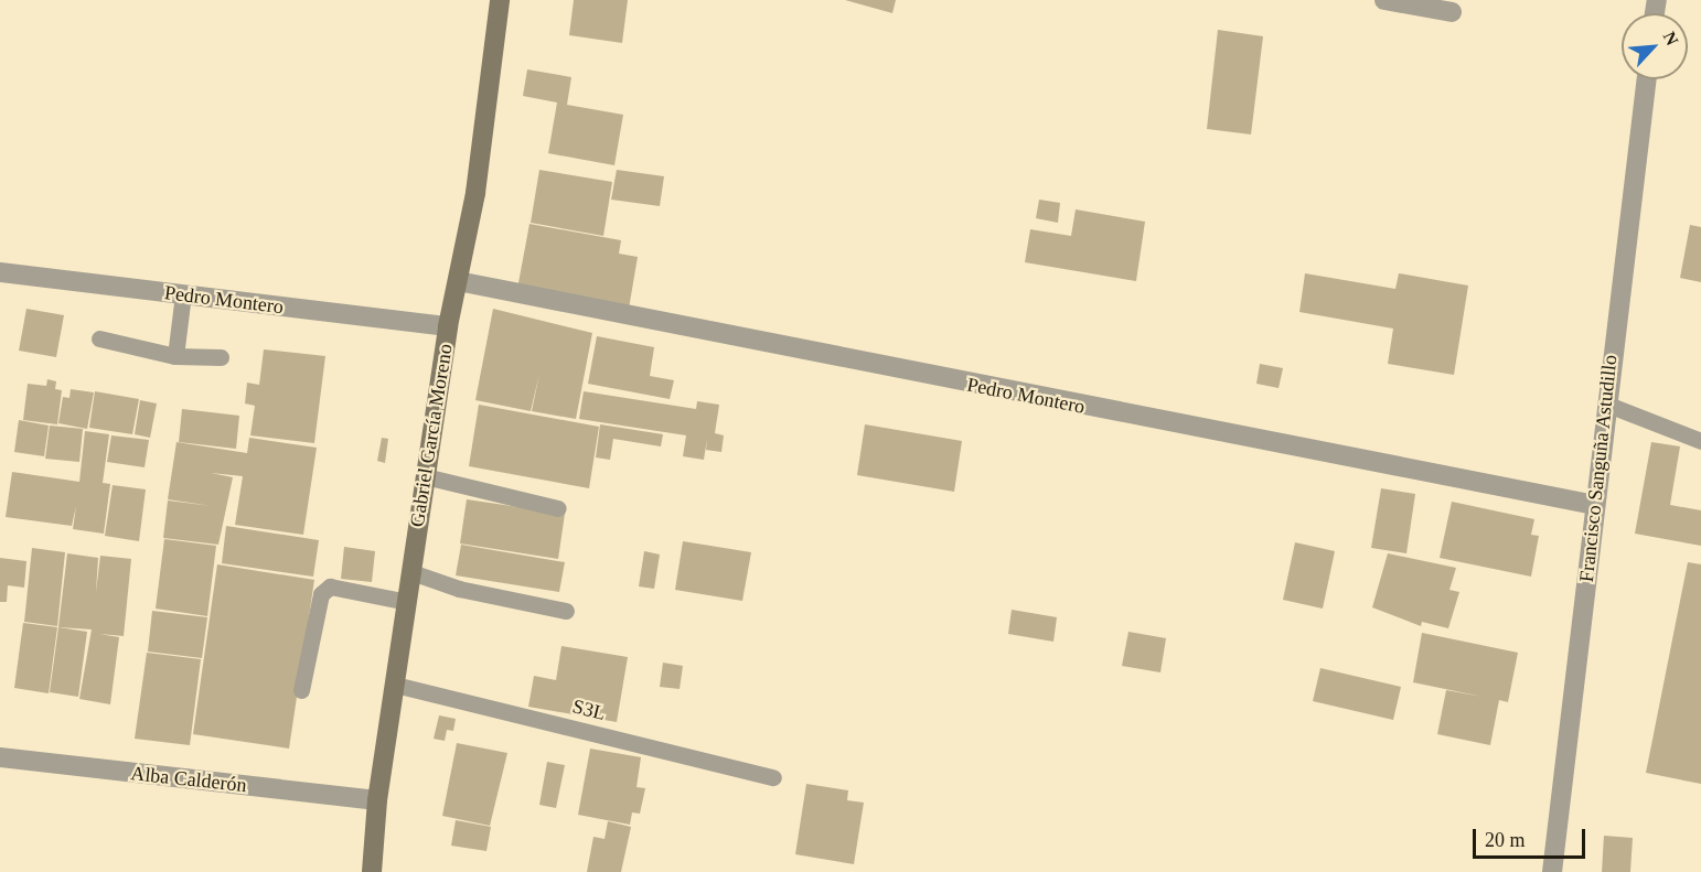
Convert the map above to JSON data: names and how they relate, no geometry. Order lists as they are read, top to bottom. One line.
{"streets":{"street":["Pedro Montero","Gabriel García Moreno","Francisco Sanguña Astudillo","Alba Calderón"],"lane":["S3L"]},"crossings":[["Pedro Montero","Gabriel García Moreno"],["Pedro Montero","Francisco Sanguña Astudillo"],["Gabriel García Moreno","S3L"],["Gabriel García Moreno","Alba Calderón"]],"scale_bar":"20 m","north":"top right"}
